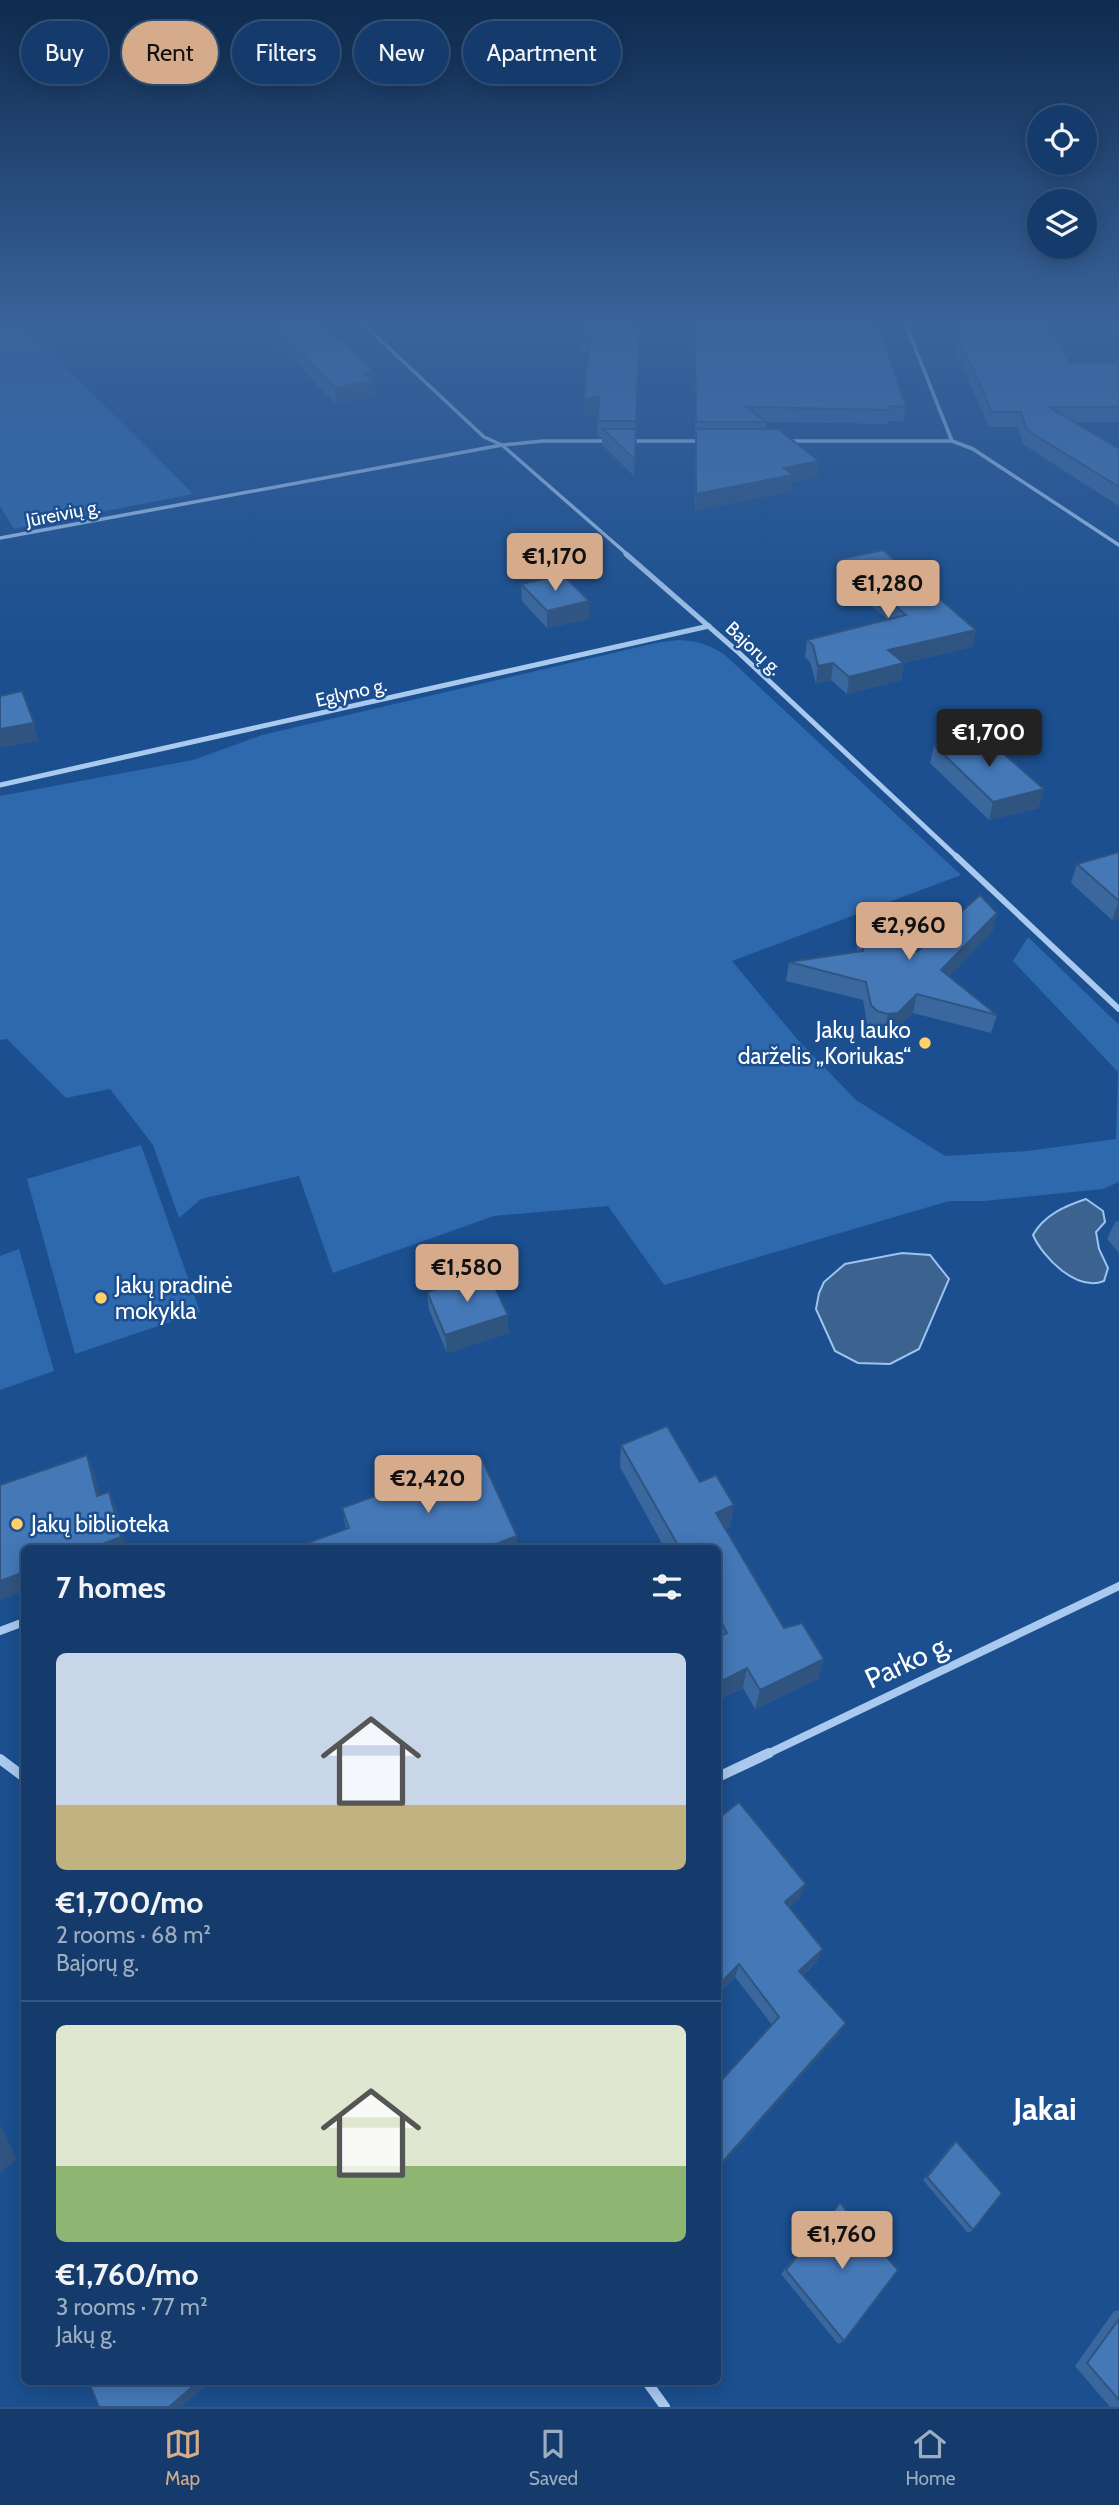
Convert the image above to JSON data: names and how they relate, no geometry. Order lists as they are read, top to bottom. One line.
{"streets":{"street":["Jūreivių g.","Bajorų g.","Eglyno g.","Parko g."]},"crossings":[["Jūreivių g.","Bajorų g."],["Bajorų g.","Eglyno g."]],"districts":["Jakai"],"places":["Jakų lauko darželis „Koriukas“","Jakų pradinė mokykla","Jakų biblioteka"],"page":{"chip":["Buy","Rent","Filters","New","Apartment"],"price":["€1,170","€1,280","€1,700","€2,960","€1,580","€2,420","€1,760"],"heading":"7 homes","list":[{"name":"€1,700/mo","note":"2 rooms · 68 m² · Bajorų g."},{"name":"€1,760/mo","note":"3 rooms · 77 m² · Jakų g."}],"tabs":["Map","Saved","Home"]}}
